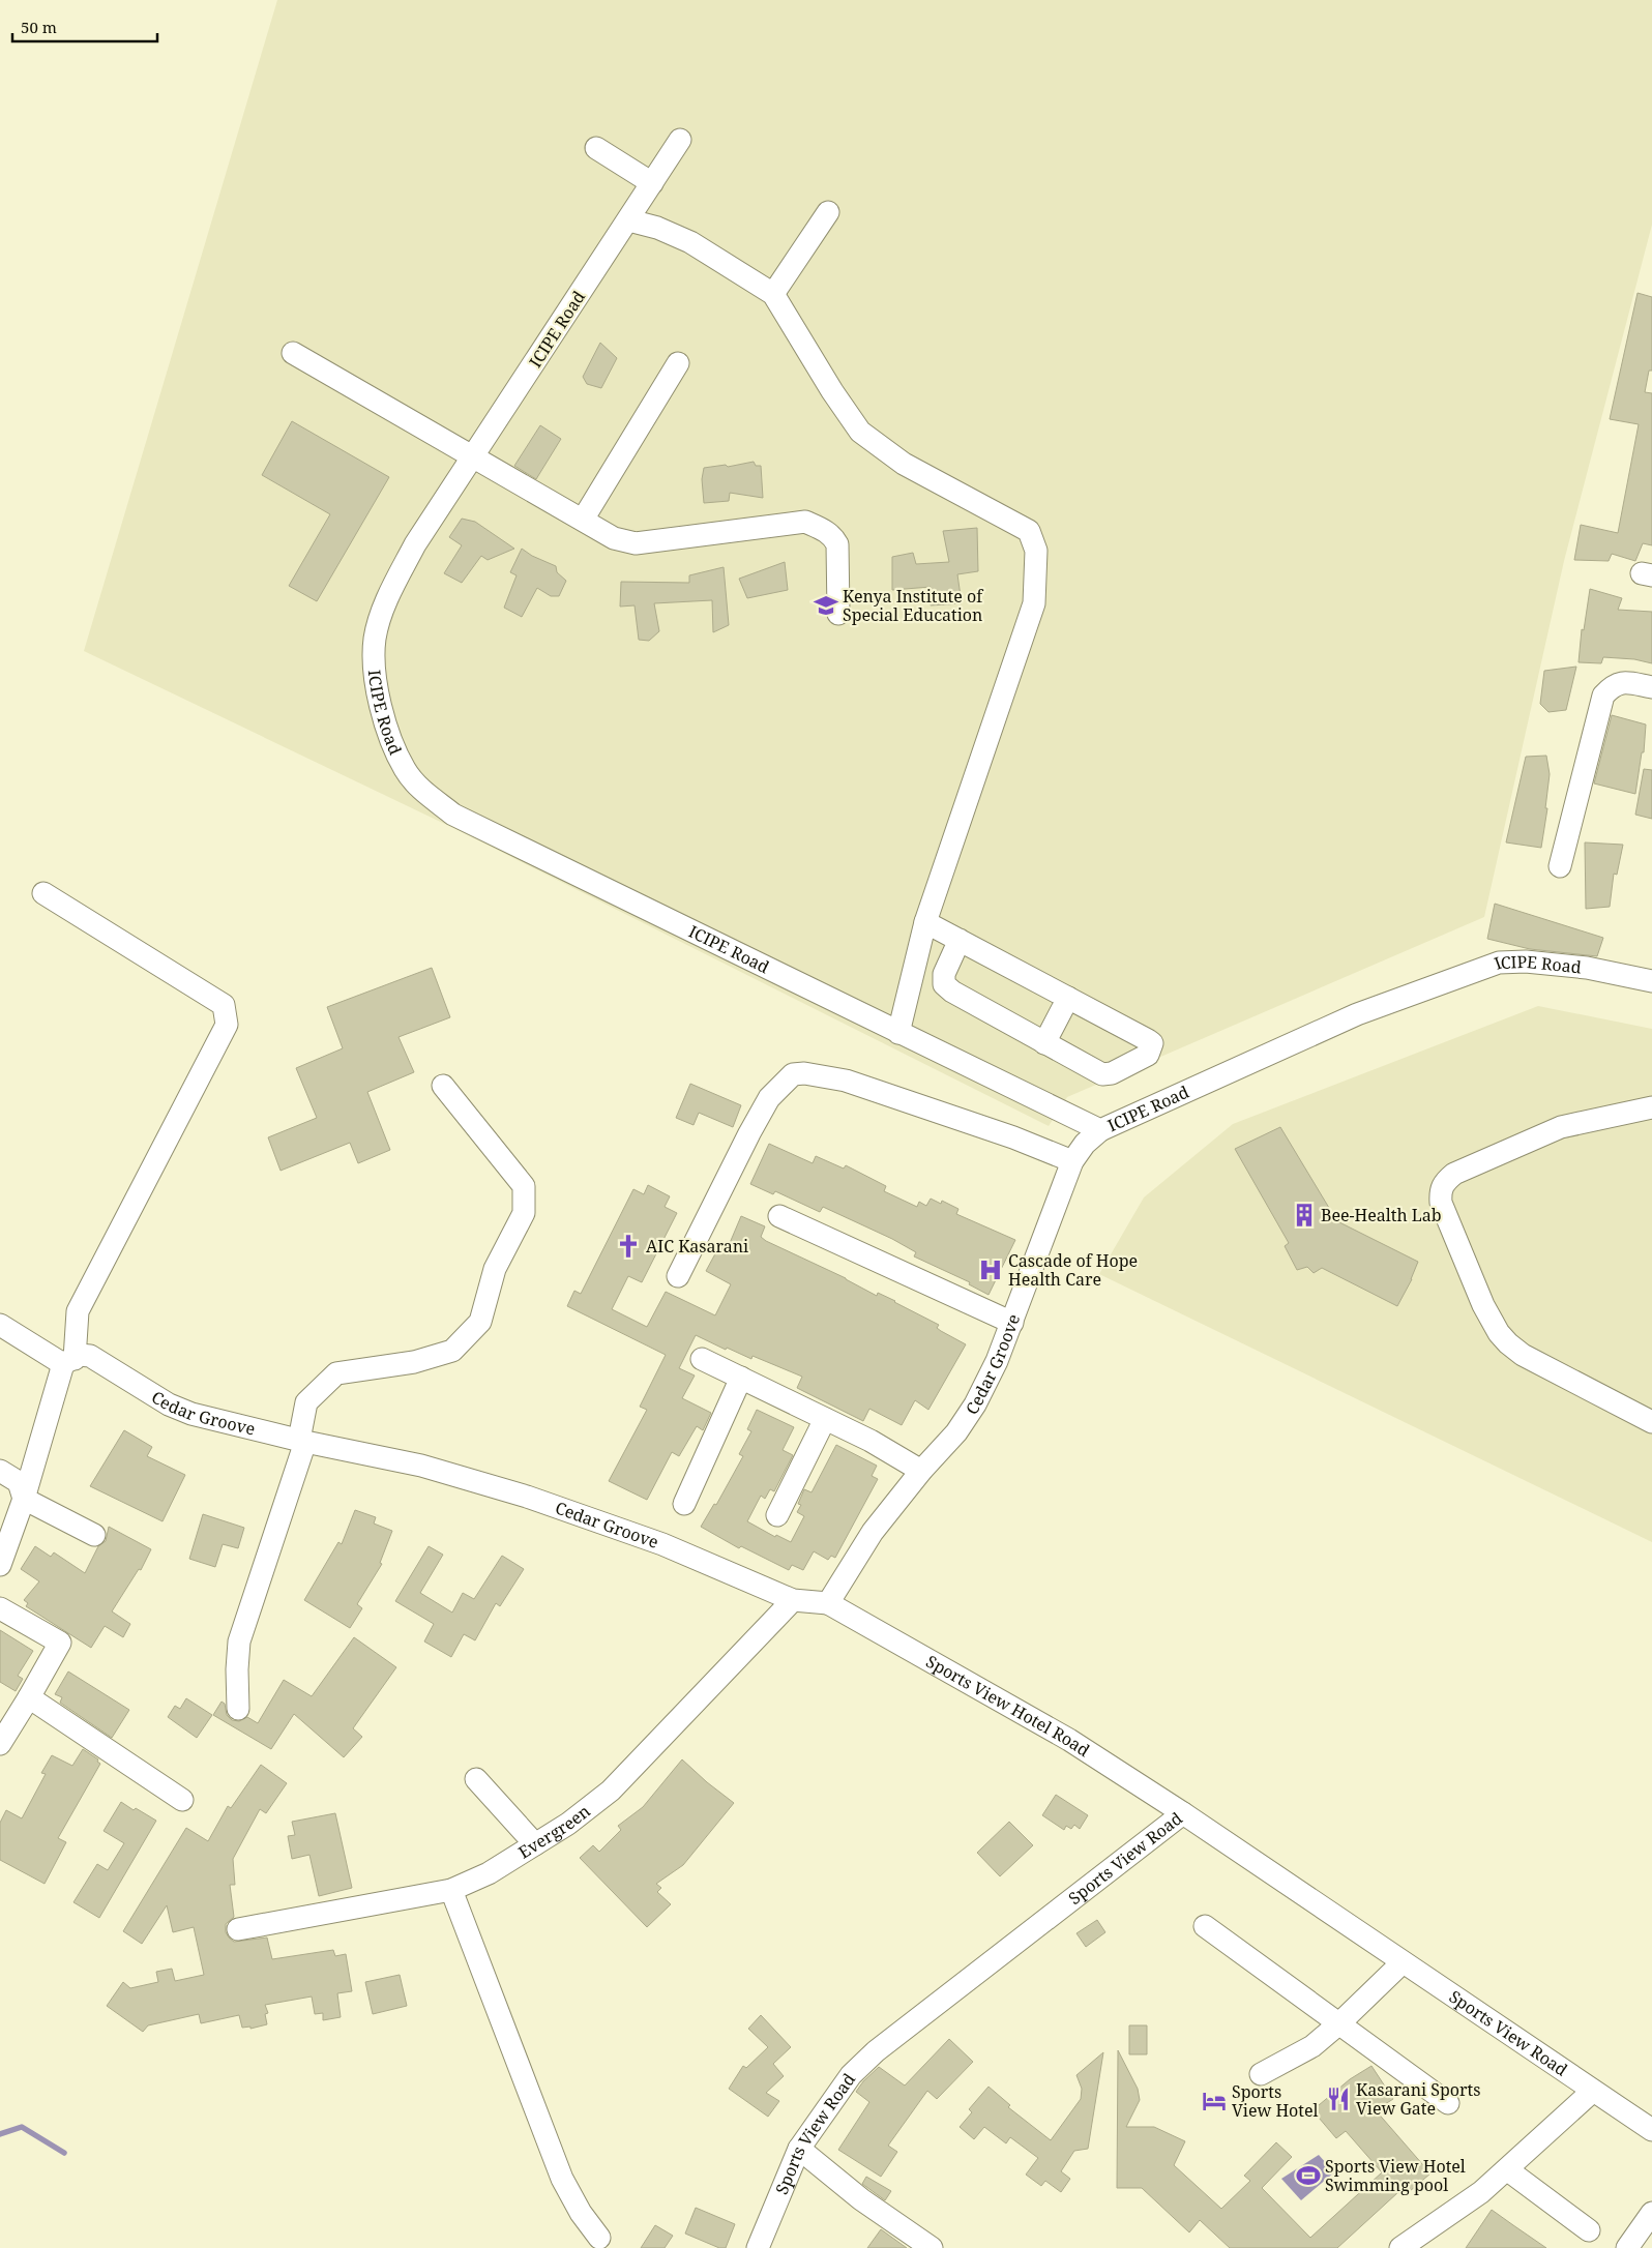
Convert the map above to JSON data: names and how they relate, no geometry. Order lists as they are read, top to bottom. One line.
{"streets":{"street":["ICIPE Road","Cedar Groove","Sports View Hotel Road","Evergreen","Sports View Road"]},"crossings":[["ICIPE Road","Cedar Groove"],["Cedar Groove","Sports View Hotel Road"],["Cedar Groove","Evergreen"],["Sports View Hotel Road","Sports View Road"]],"places":{"school or university":["Kenya Institute of Special Education"],"building":["Bee-Health Lab"],"church":["AIC Kasarani"],"hospital":["Cascade of Hope Health Care"],"restaurant":["Kasarani Sports View Gate"],"hotel":["Sports View Hotel"],"sports":["Sports View Hotel Swimming pool"]},"scale_bar":"50 m"}
